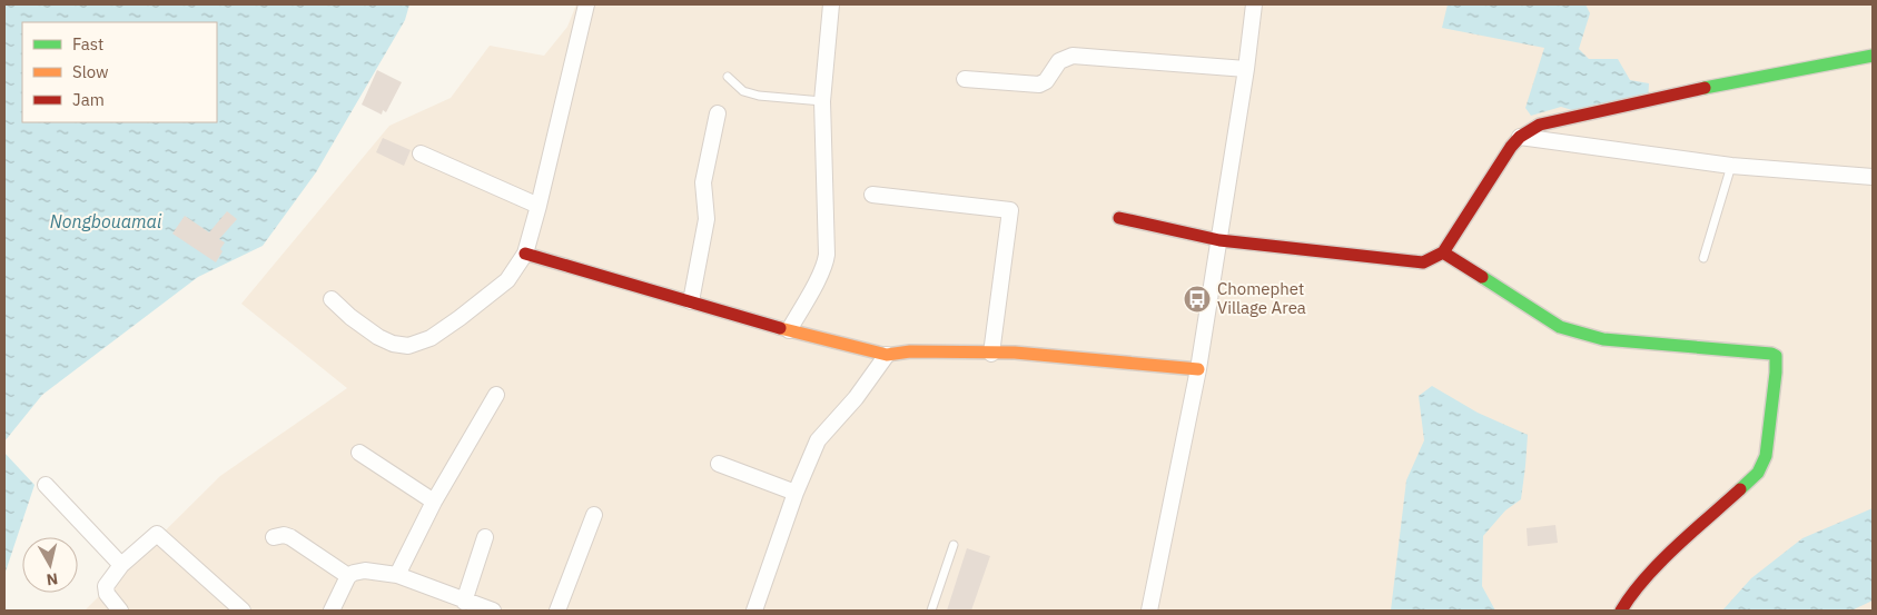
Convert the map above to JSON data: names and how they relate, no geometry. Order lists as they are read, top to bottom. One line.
{"water":["Nongbouamai"],"places":{"bus stop":["Chomephet Village Area"]},"legend":["Fast","Slow","Jam"],"north":"bottom"}
